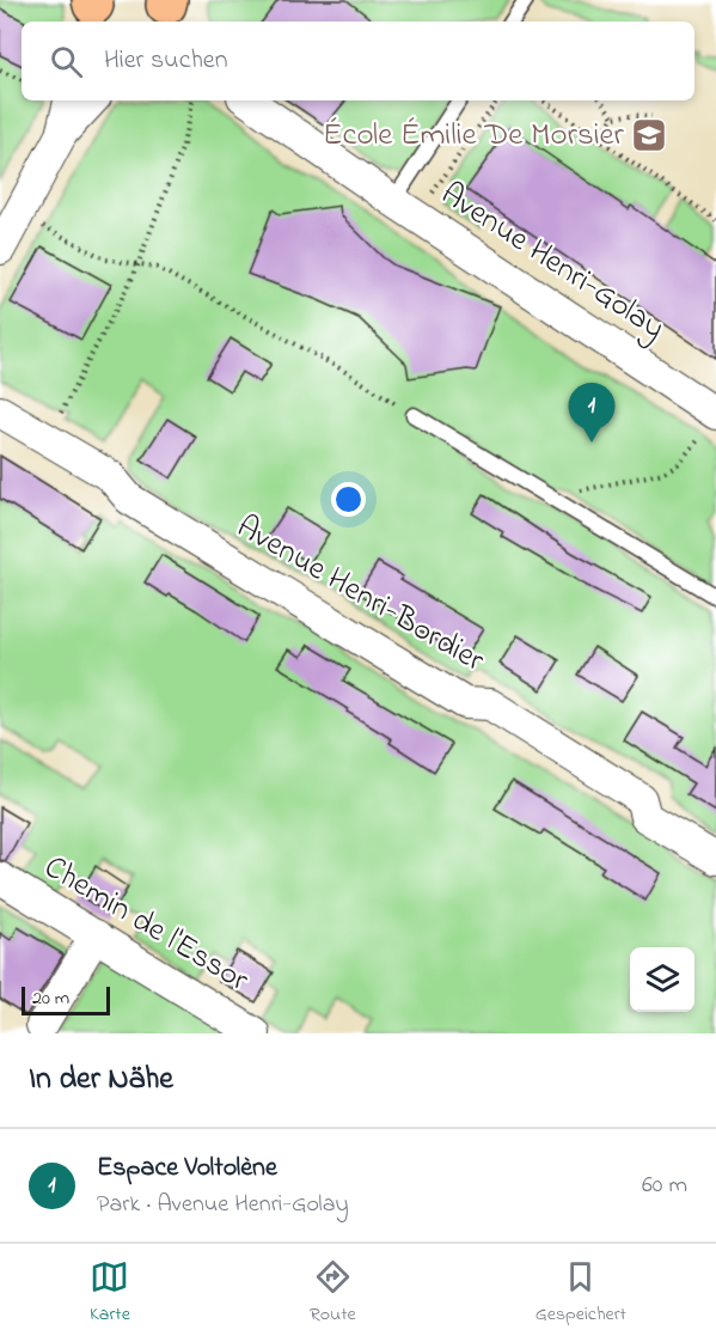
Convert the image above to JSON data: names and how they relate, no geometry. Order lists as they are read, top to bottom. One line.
{"streets":{"street":["Avenue Henri-Golay","Avenue Henri-Bordier","Chemin de l'Essor"]},"places":{"school or university":["École Émilie De Morsier"]},"scale_bar":"20 m","page":{"search":"Hier suchen","pins":"1","scale":"20 m","heading":"In der Nähe","list":[{"mark":"1","name":"Espace Voltolène","note":"Park · Avenue Henri-Golay","value":"60 m"}],"nav":["Karte","Route","Gespeichert"]}}
